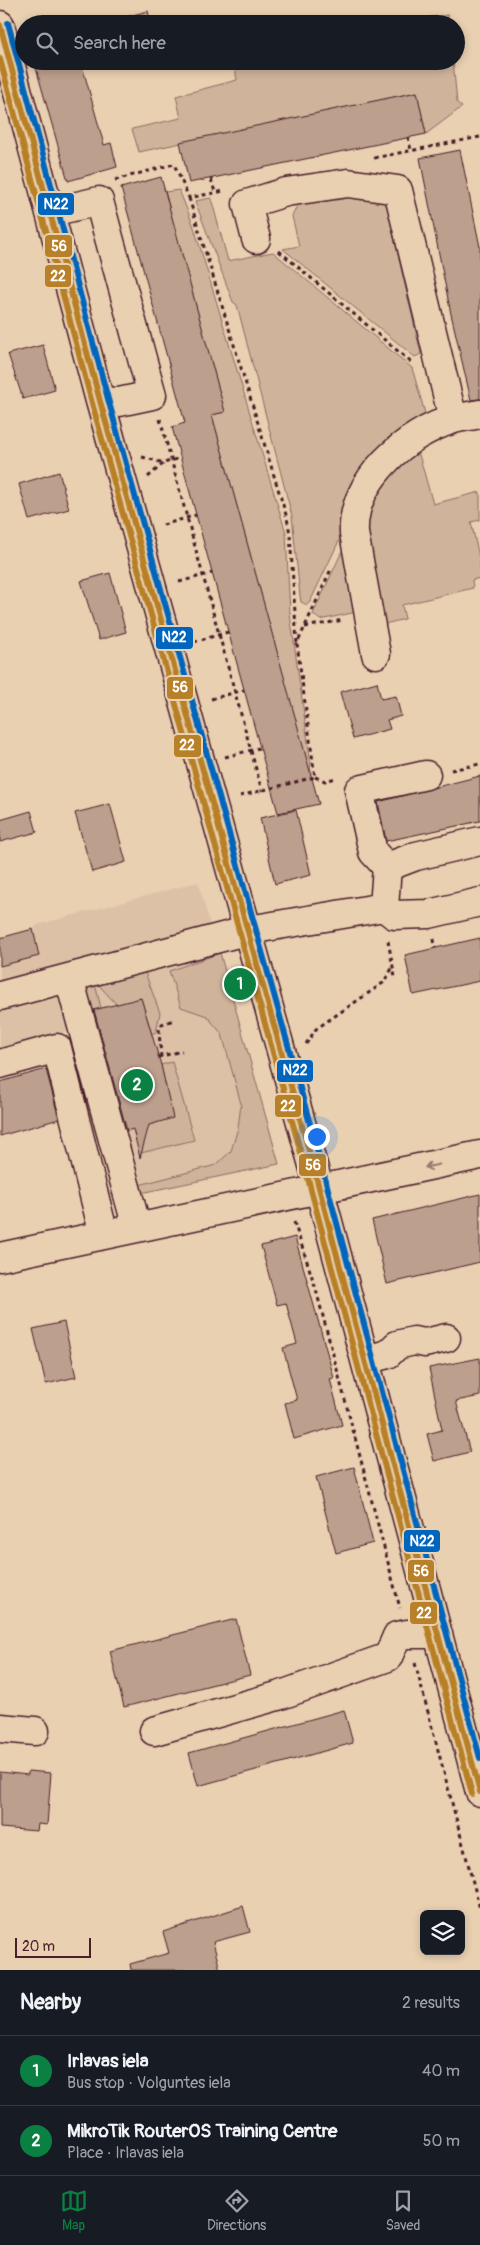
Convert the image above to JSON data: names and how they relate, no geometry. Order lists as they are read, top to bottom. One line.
{"lines":["transit line N22","transit line 56","transit line 22"],"scale_bar":"20 m","page":{"search":"Search here","pins":["1","2"],"scale":"20 m","heading":["Nearby","2 results"],"list":[{"mark":"1","name":"Irlavas iela","note":"Bus stop · Volguntes iela","value":"40 m"},{"mark":"2","name":"MikroTik RouterOS Training Centre","note":"Place · Irlavas iela","value":"50 m"}],"nav":["Map","Directions","Saved"]}}
